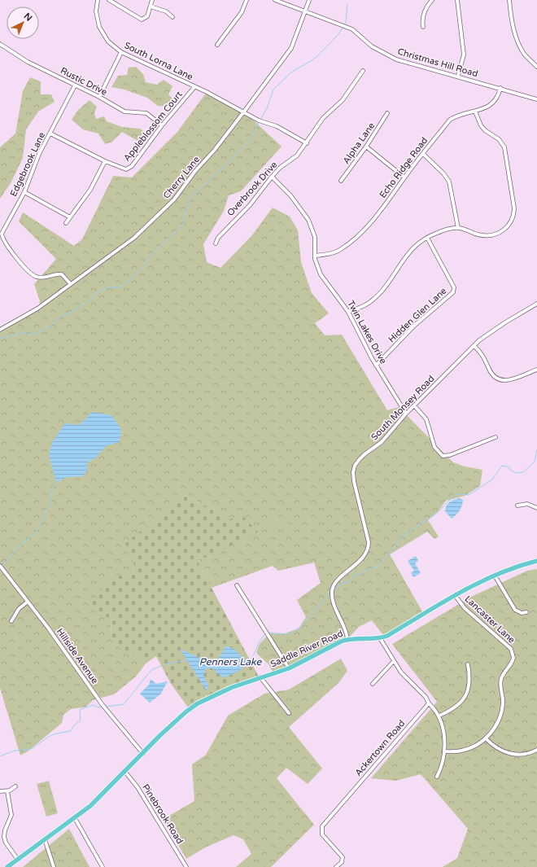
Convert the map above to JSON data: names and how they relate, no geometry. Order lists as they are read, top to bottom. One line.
{"streets":{"main road":["Saddle River Road"],"street":["South Lorna Lane","Christmas Hill Road","Rustic Drive","Appleblossom Court","Alpha Lane","Edgebrook Lane","Echo Ridge Road","Cherry Lane","Overbrook Drive","Hidden Glen Lane","Twin Lakes Drive","South Monsey Road","Lancaster Lane","Hillside Avenue","Ackertown Road","Pinebrook Road"]},"crossings":[["South Lorna Lane","Appleblossom Court"],["South Lorna Lane","Cherry Lane"],["South Lorna Lane","Overbrook Drive"],["Christmas Hill Road","Echo Ridge Road"],["Christmas Hill Road","Cherry Lane"],["Rustic Drive","Appleblossom Court"],["Rustic Drive","Edgebrook Lane"],["Appleblossom Court","Edgebrook Lane"],["Edgebrook Lane","Cherry Lane"],["Echo Ridge Road","Twin Lakes Drive"],["Overbrook Drive","Twin Lakes Drive"],["Hidden Glen Lane","Twin Lakes Drive"],["Twin Lakes Drive","South Monsey Road"],["South Monsey Road","Saddle River Road"],["Lancaster Lane","Saddle River Road"],["Saddle River Road","Hillside Avenue"],["Saddle River Road","Pinebrook Road"]],"water":["Penners Lake"],"north":"top right"}
